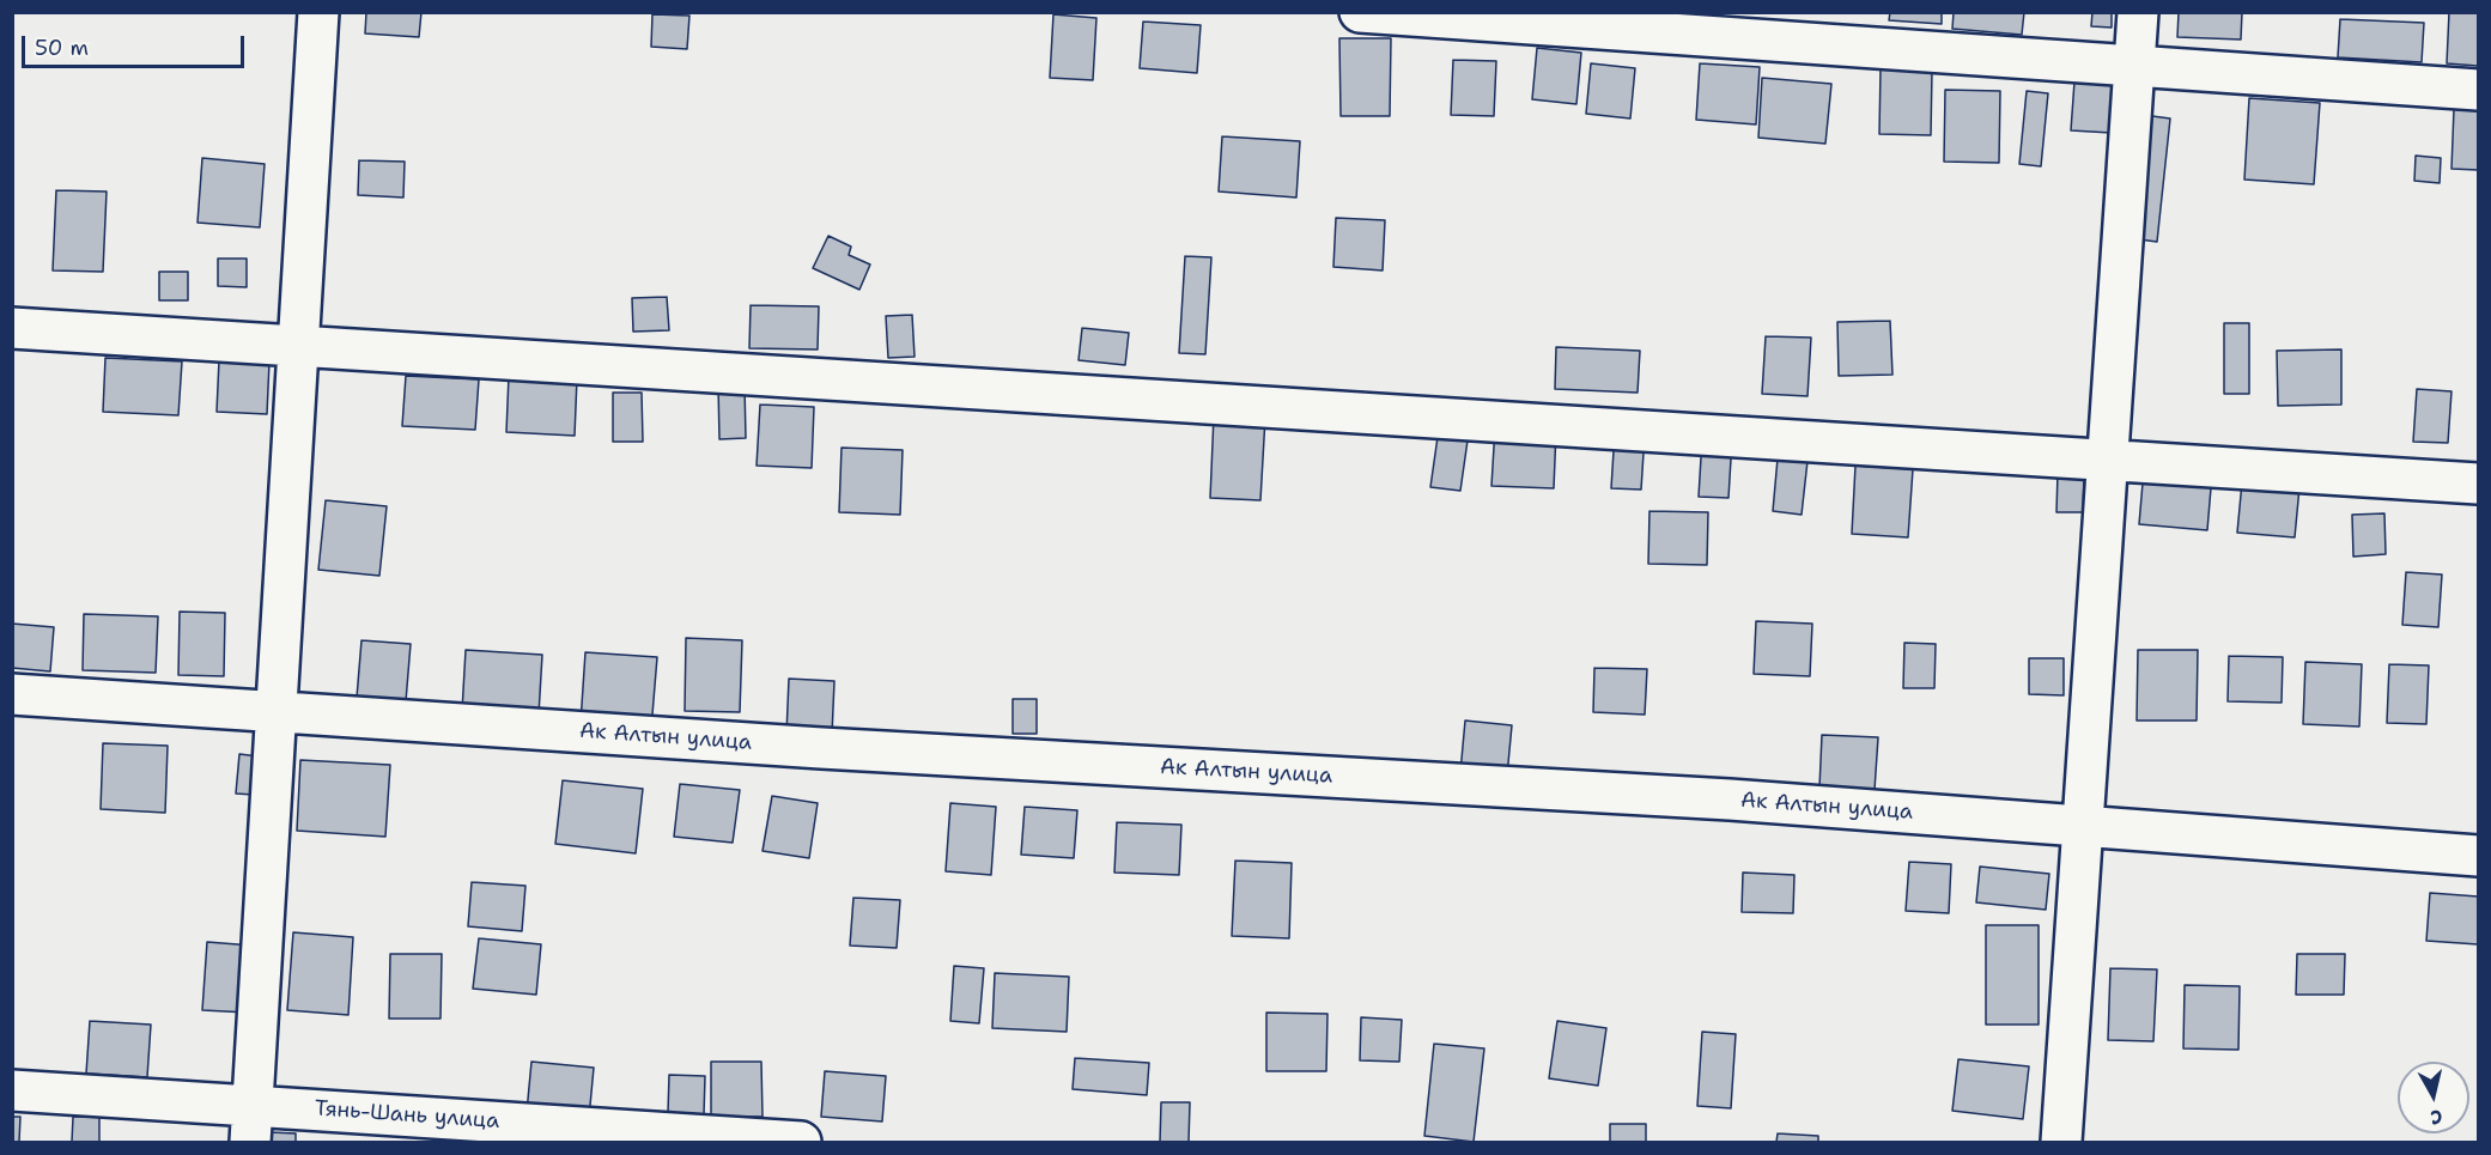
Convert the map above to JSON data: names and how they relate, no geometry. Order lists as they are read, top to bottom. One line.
{"streets":{"street":["Ак Алтын улица","Тянь-Шань улица"]},"scale_bar":"50 m","north":"bottom"}
